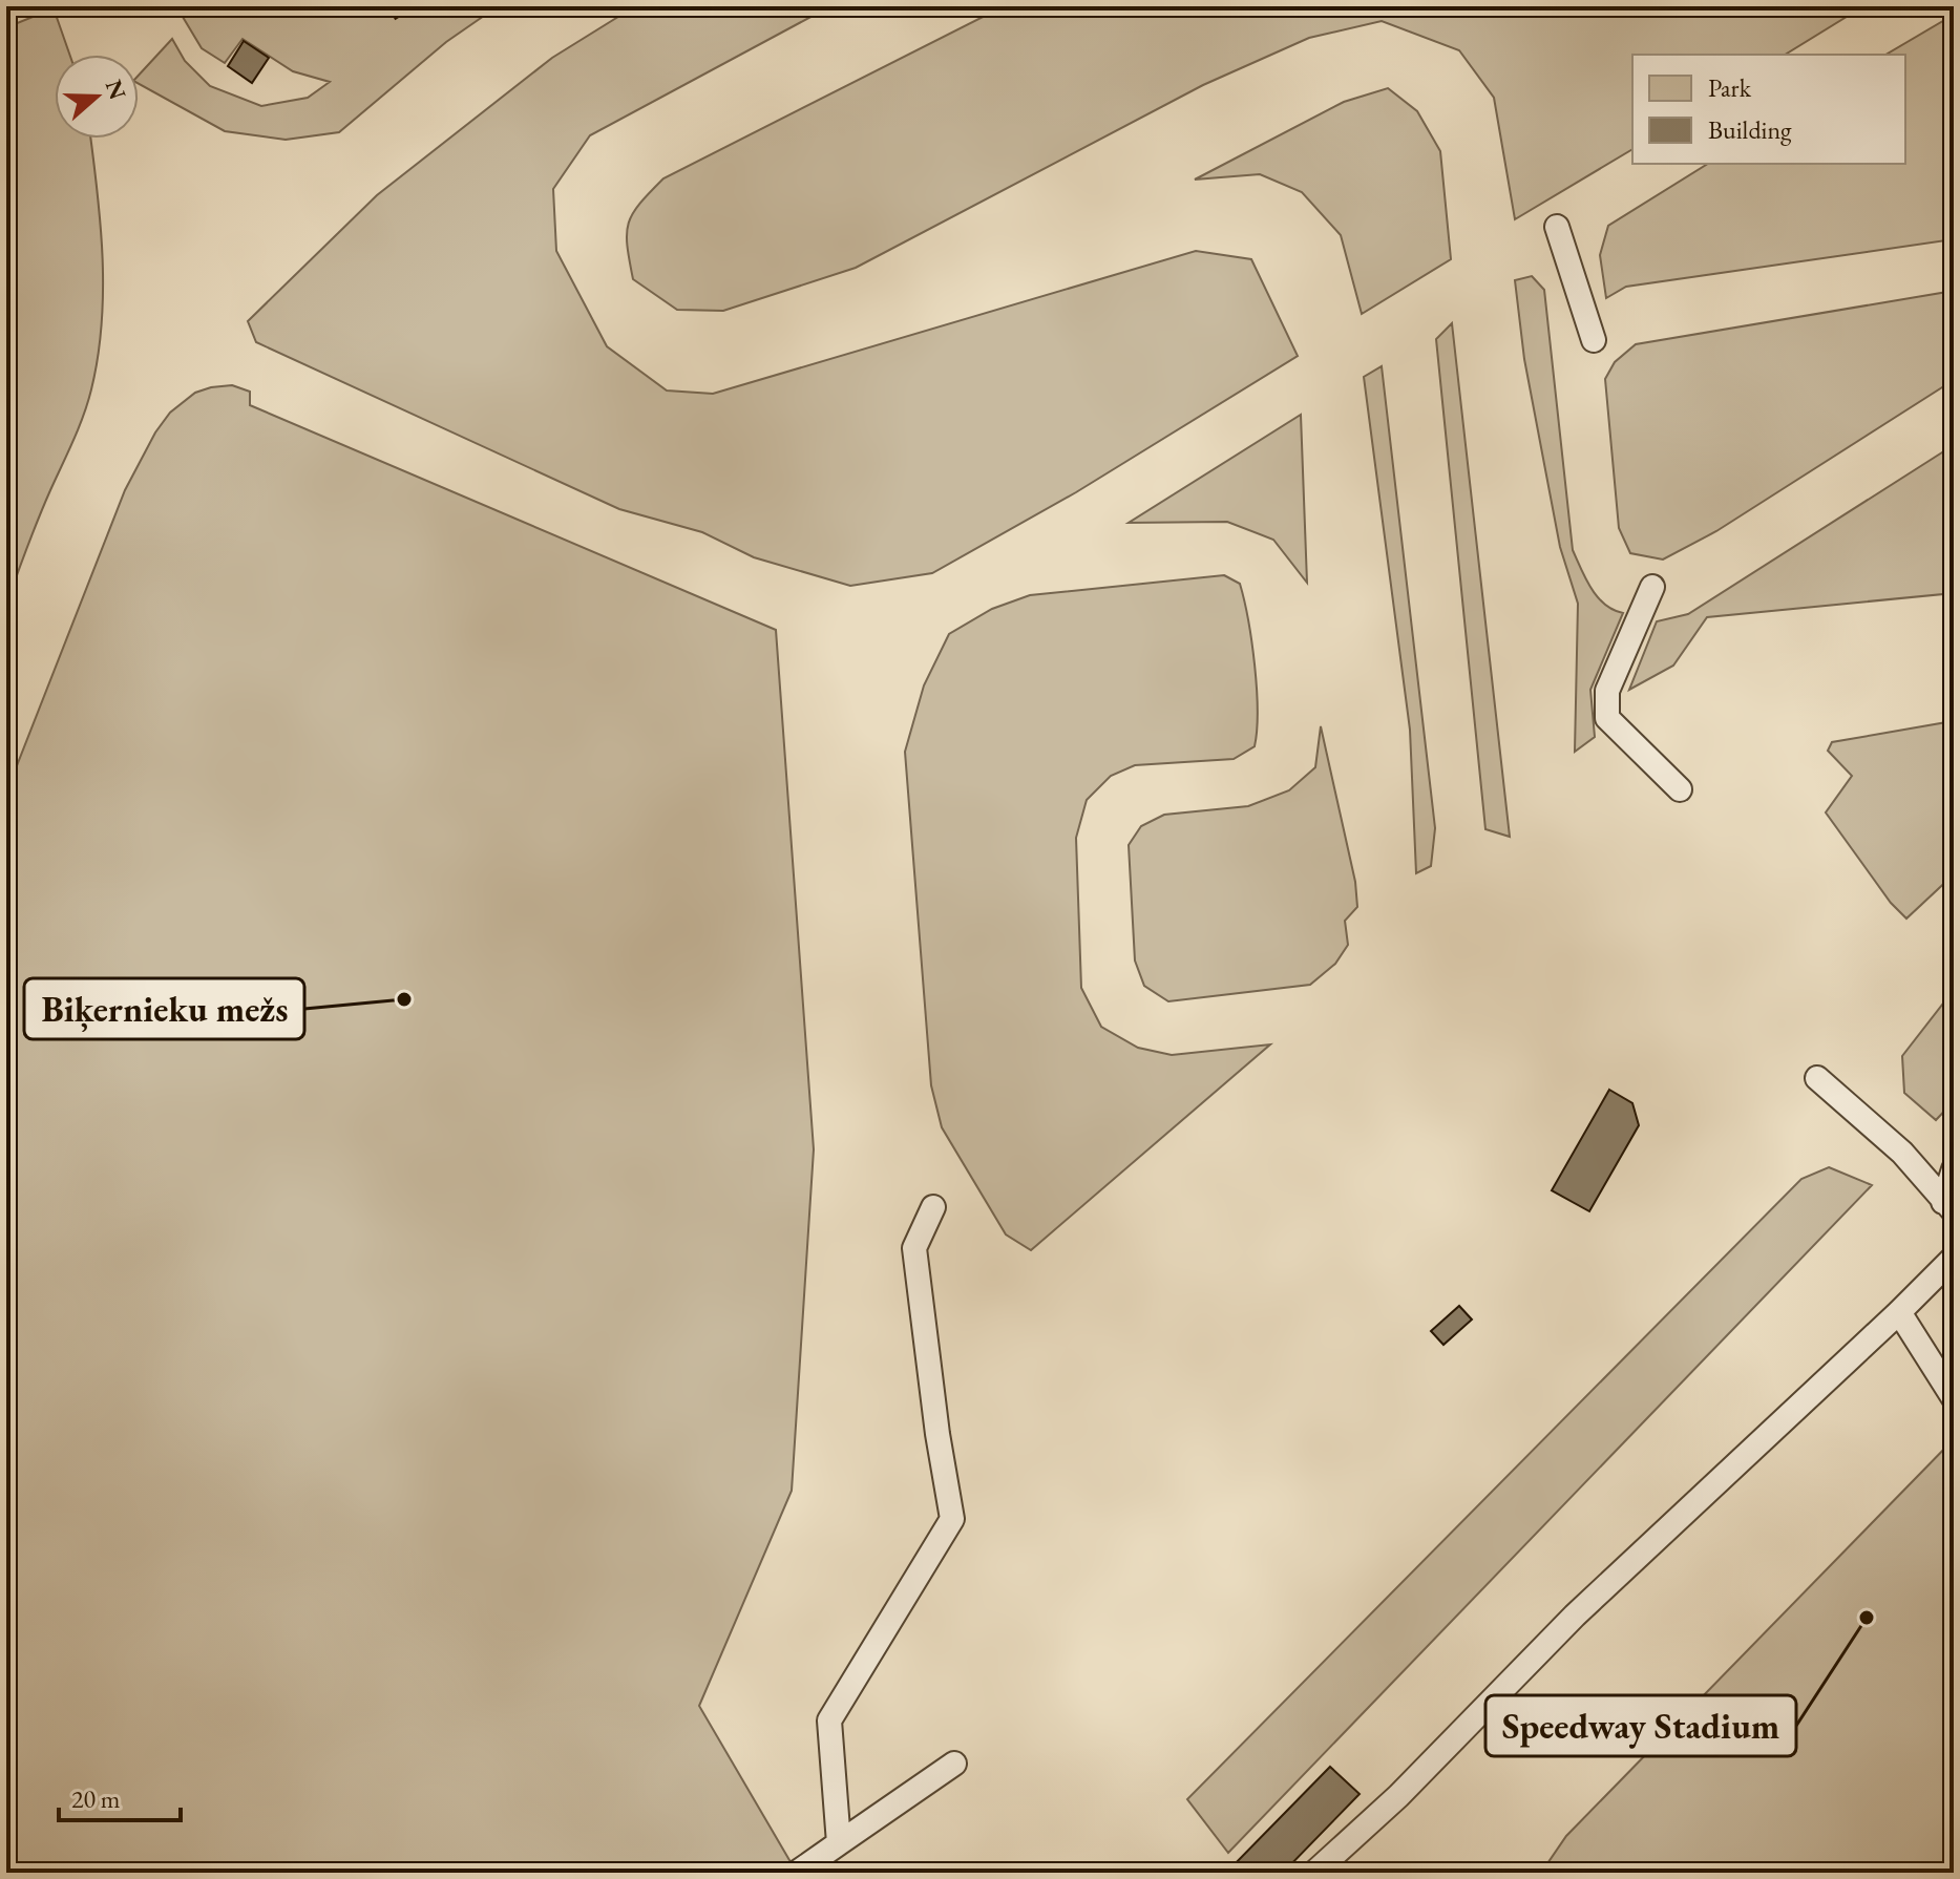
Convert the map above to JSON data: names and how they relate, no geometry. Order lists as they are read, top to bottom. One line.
{"places":["Biķernieku mežs","Speedway Stadium"],"legend":["Park","Building"],"scale_bar":"20 m","north":"right"}
